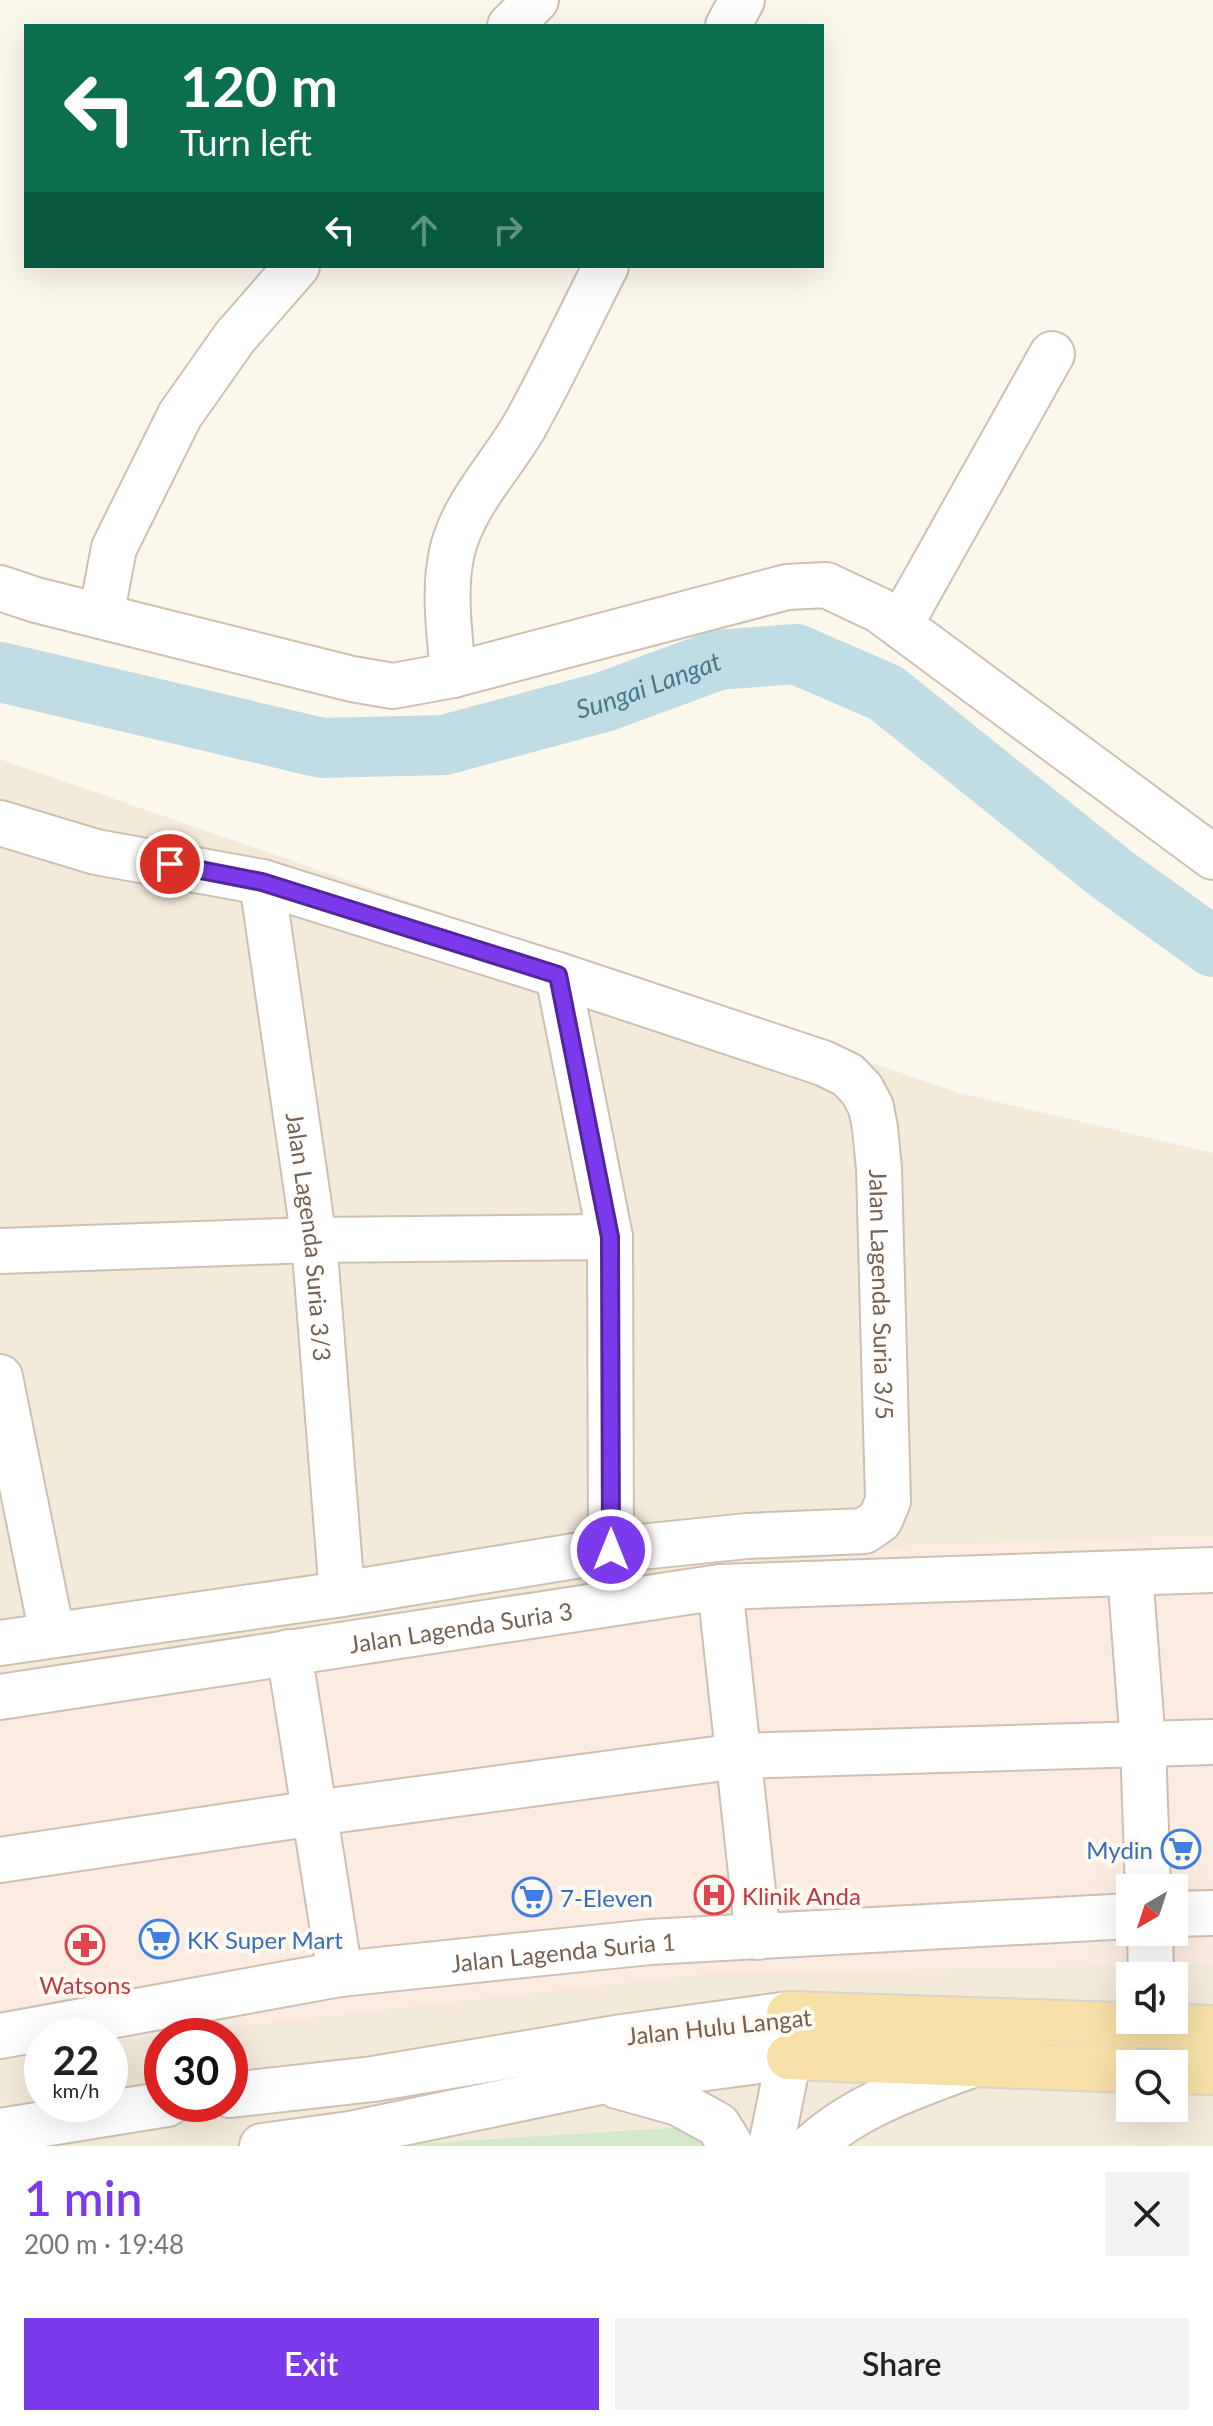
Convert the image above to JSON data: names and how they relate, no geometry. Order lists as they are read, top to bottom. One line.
{"streets":{"main road":["Jalan Hulu Langat"],"street":["Jalan Lagenda Suria 3/3","Jalan Lagenda Suria 3/5","Jalan Lagenda Suria 3","Jalan Lagenda Suria 1"]},"water":["Sungai Langat"],"places":{"supermarket":["Mydin","7-Eleven","KK Super Mart"],"hospital":["Klinik Anda"],"pharmacy":["Watsons"]},"north":"bottom left","page":{"turn":["120 m","Turn left"],"speed":"22 km/h","limit":"30","heading":["1 min","200 m · 19:48"],"buttons":["Exit","Share"]}}
